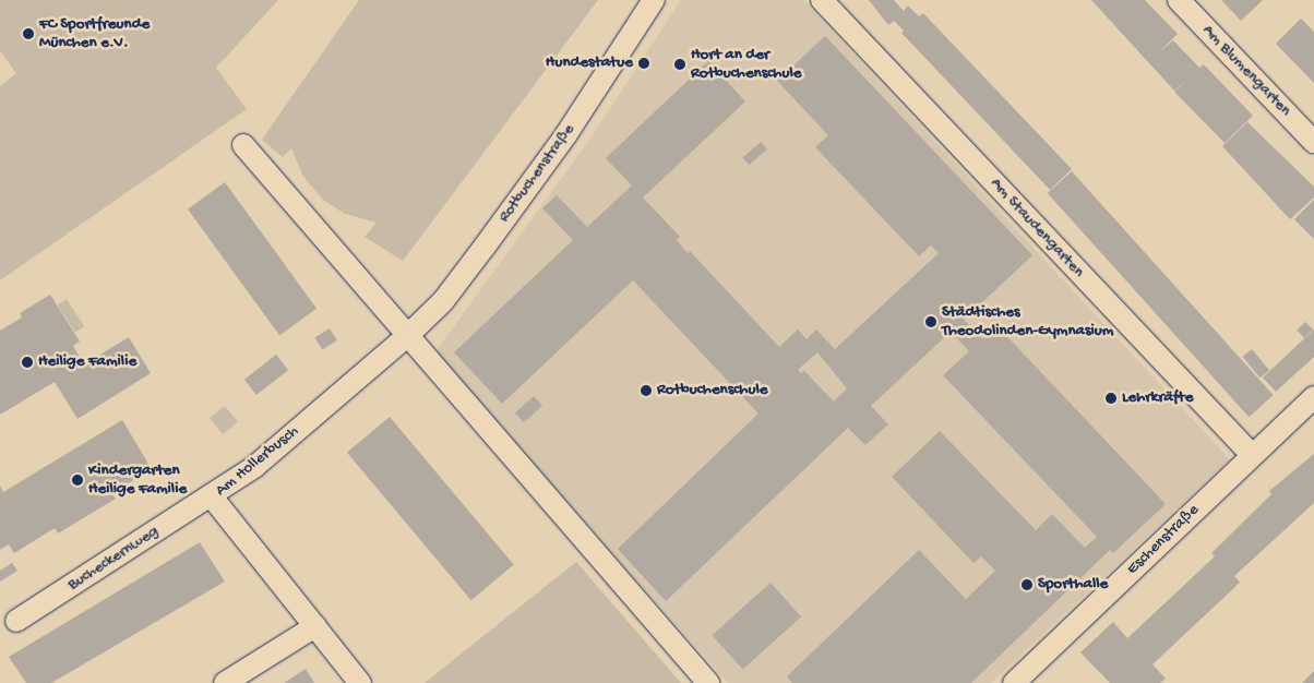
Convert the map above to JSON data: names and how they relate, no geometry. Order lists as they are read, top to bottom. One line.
{"streets":{"street":["Am Blumengarten","Rotbuchenstraße","Am Staudengarten","Am Hollerbusch","Eschenstraße","Bucheckernweg"]},"crossings":[["Rotbuchenstraße","Am Hollerbusch"],["Am Staudengarten","Eschenstraße"],["Am Hollerbusch","Bucheckernweg"]],"places":["FC Sportfreunde München e.V.","Hundestatue","Hort an der Rotbuchenschule","Städtisches Theodolinden-Gymnasium","Heilige Familie","Rotbuchenschule","Lehrkräfte","Kindergarten Heilige Familie","Sporthalle"]}
